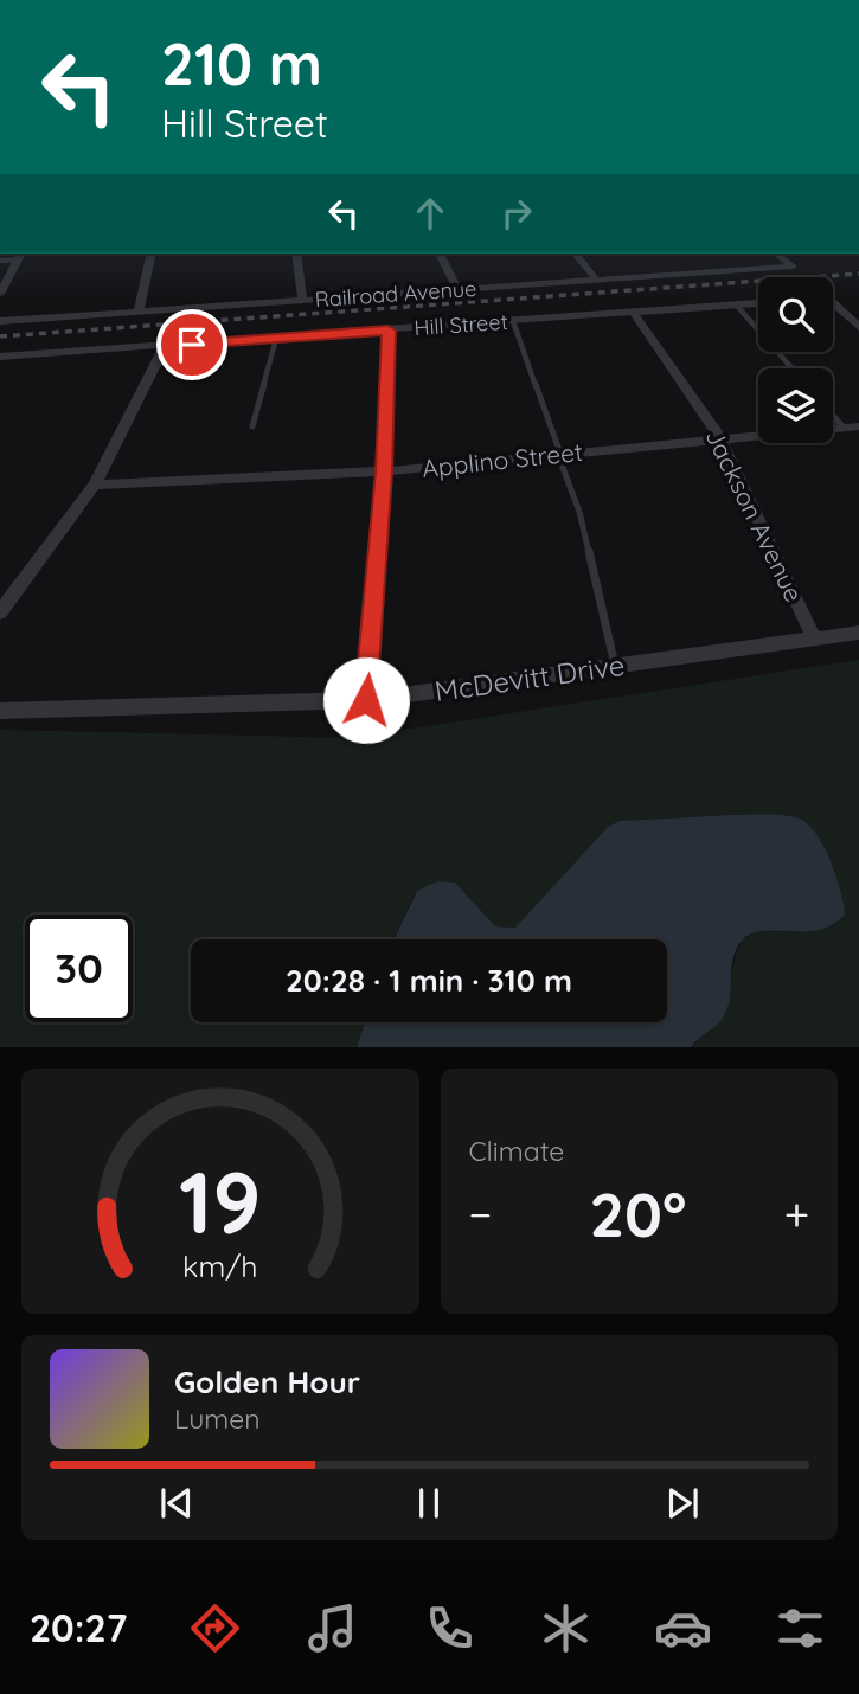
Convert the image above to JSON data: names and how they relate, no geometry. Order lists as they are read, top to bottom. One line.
{"streets":{"street":["Railroad Avenue","Hill Street","Applino Street","Jackson Avenue","McDevitt Drive"]},"crossings":[["Hill Street","Jackson Avenue"],["Applino Street","Jackson Avenue"],["Jackson Avenue","McDevitt Drive"]],"page":{"turn":["210 m","Hill Street"],"limit":"30","trip":"20:28 · 1 min · 310 m","tile":"Climate","heat":["−","20°","+"],"song":["Golden Hour","Lumen"],"tabs":"20:27","gauge":["19","km/h"]}}
